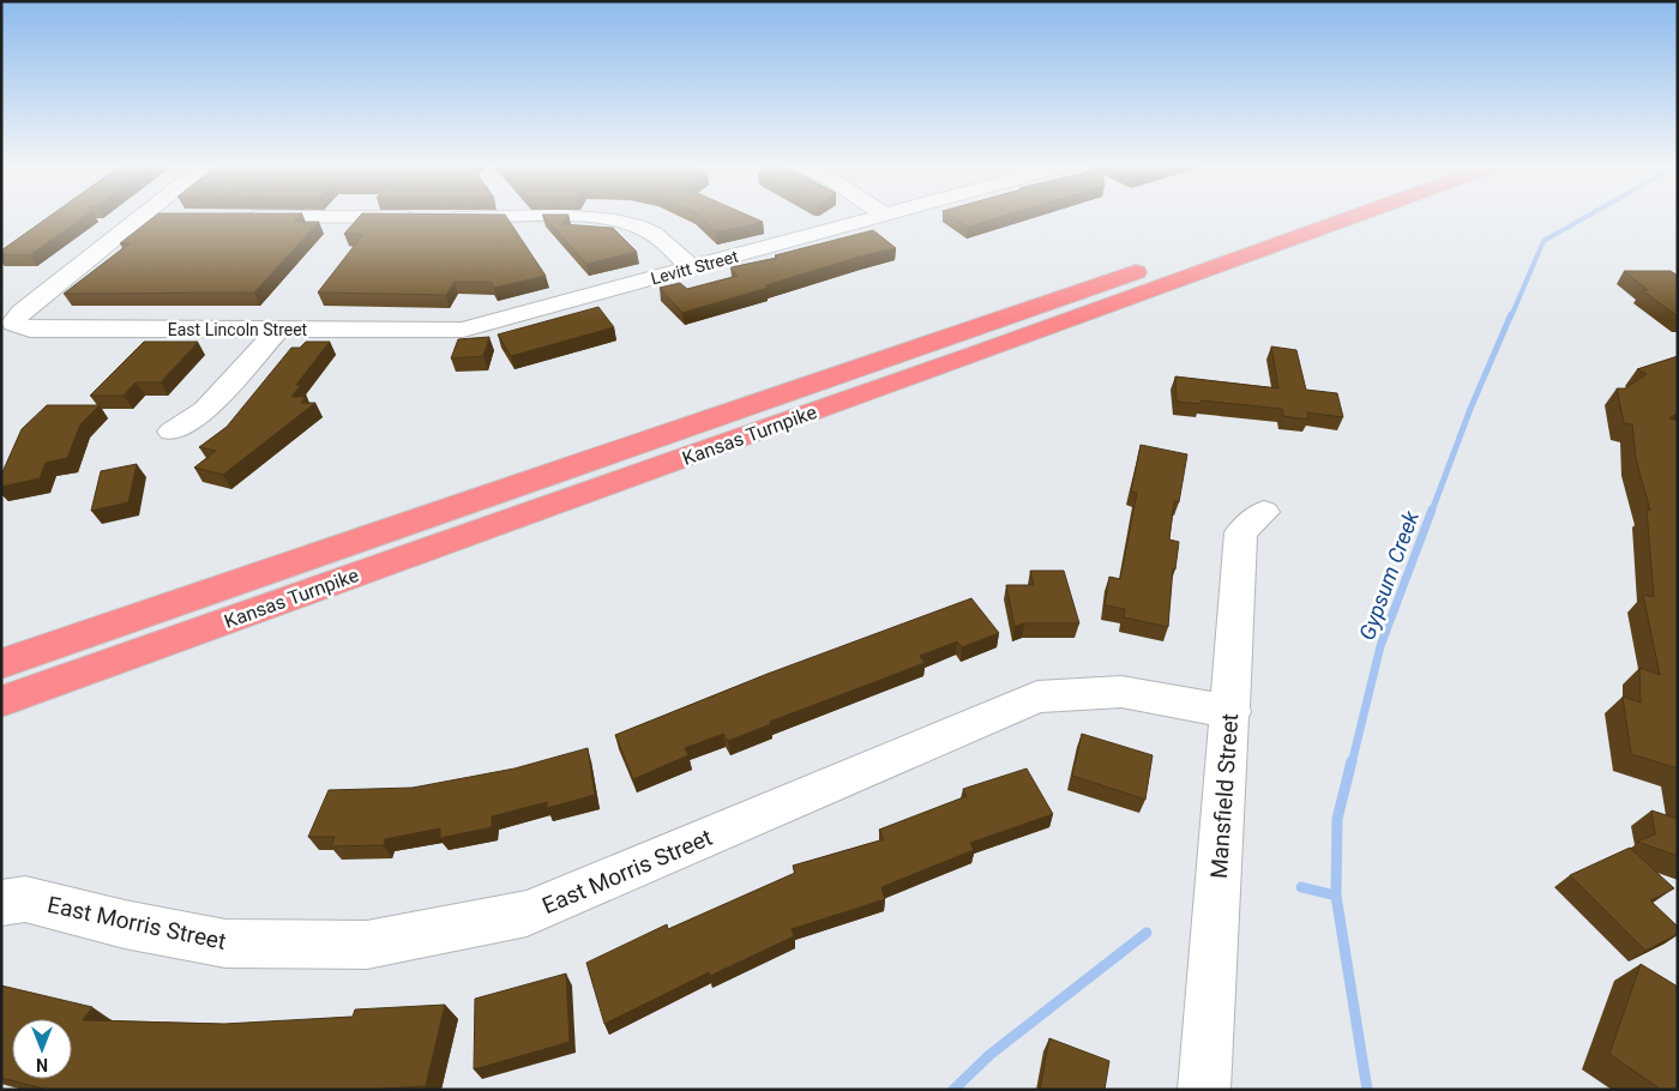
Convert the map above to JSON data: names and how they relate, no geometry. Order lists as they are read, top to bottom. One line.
{"streets":{"highway":["Kansas Turnpike"],"street":["Levitt Street","East Lincoln Street","Mansfield Street","East Morris Street"]},"crossings":[["Levitt Street","East Lincoln Street"],["Mansfield Street","East Morris Street"]],"water":["Gypsum Creek"],"north":"bottom"}
